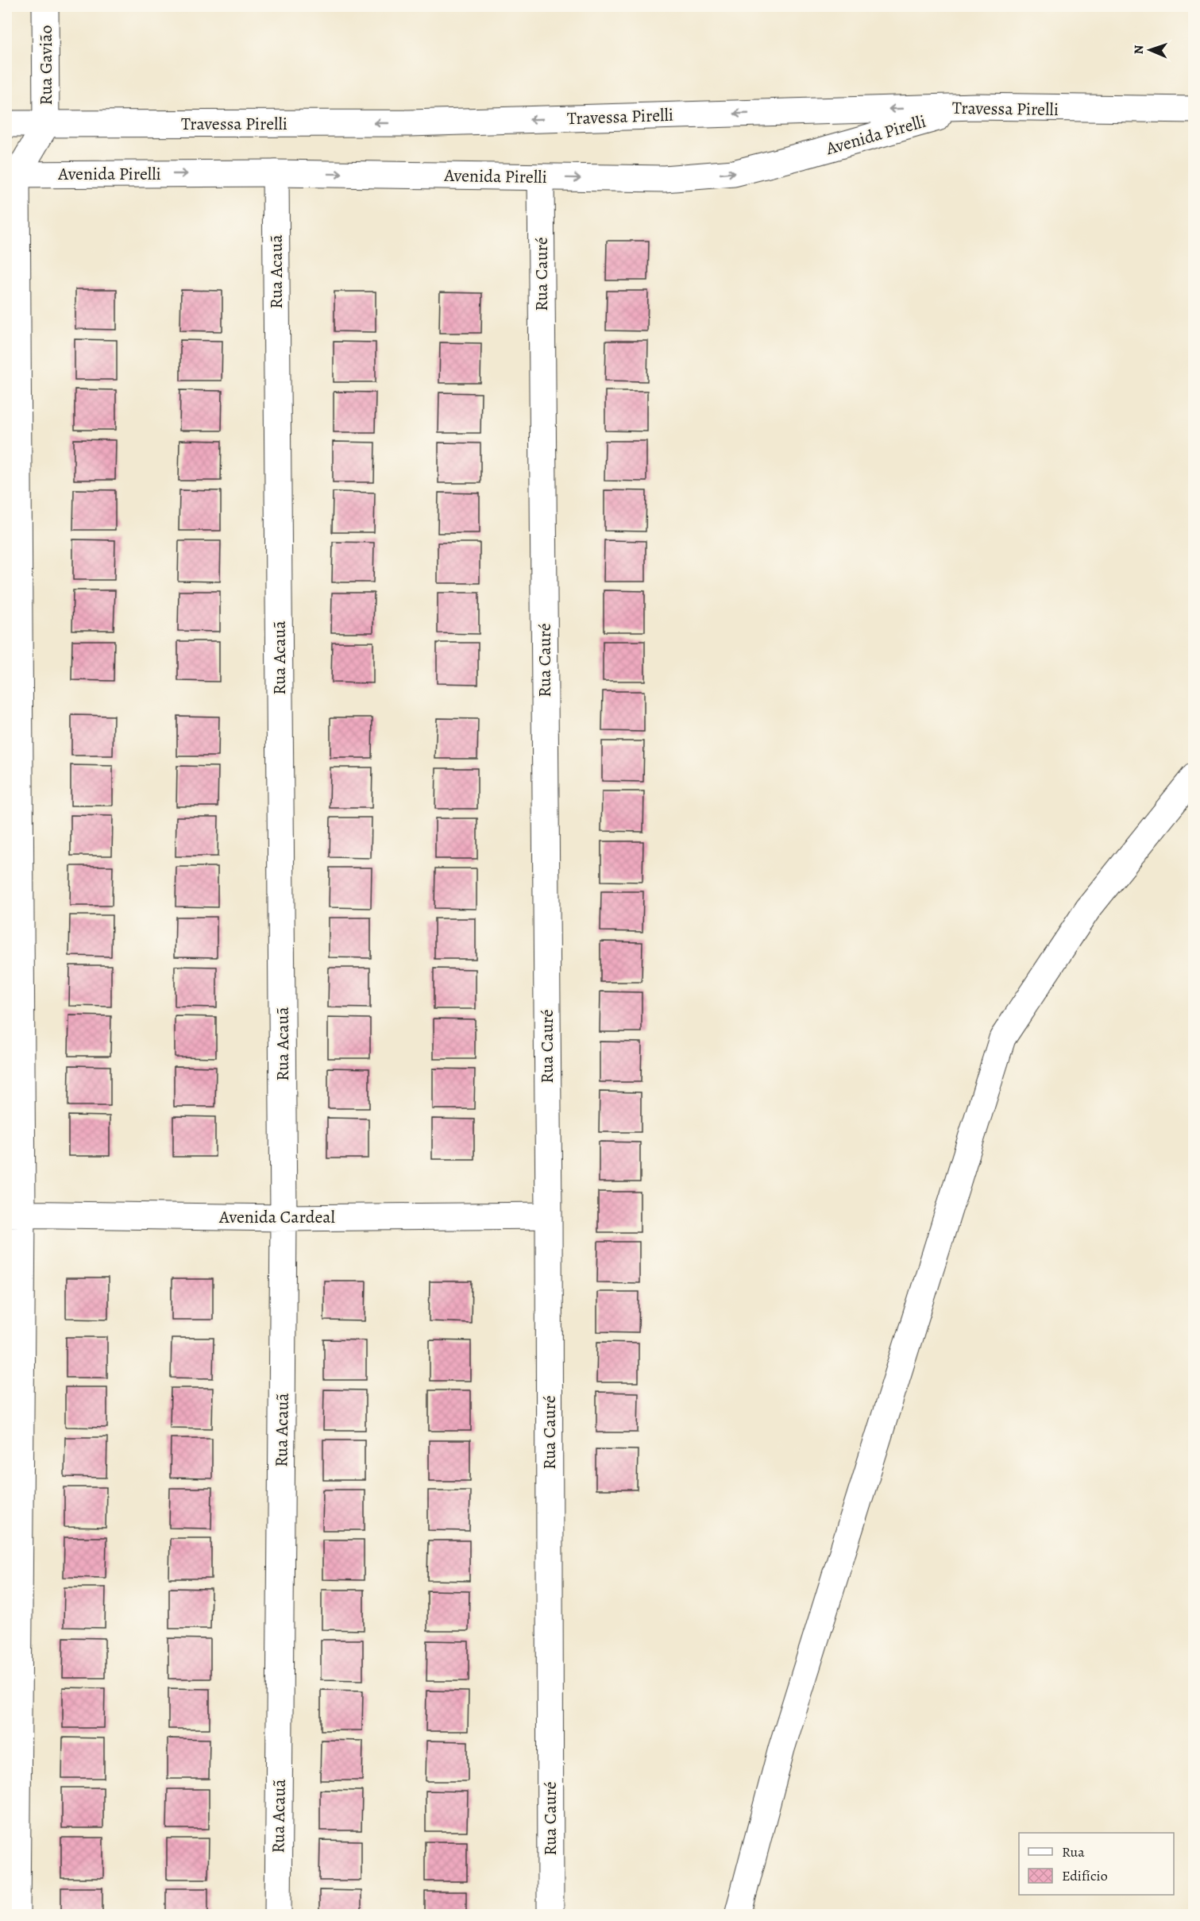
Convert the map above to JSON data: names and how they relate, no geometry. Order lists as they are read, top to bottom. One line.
{"streets":{"street":["Rua Gavião","Travessa Pirelli","Avenida Pirelli","Rua Acauã","Rua Cauré","Avenida Cardeal"]},"crossings":[["Rua Gavião","Travessa Pirelli"],["Travessa Pirelli","Avenida Pirelli"],["Avenida Pirelli","Rua Acauã"],["Avenida Pirelli","Rua Cauré"],["Rua Acauã","Avenida Cardeal"],["Rua Cauré","Avenida Cardeal"]],"one_way":["Travessa Pirelli","Avenida Pirelli"],"legend":["Rua","Edifício"],"north":"left"}
